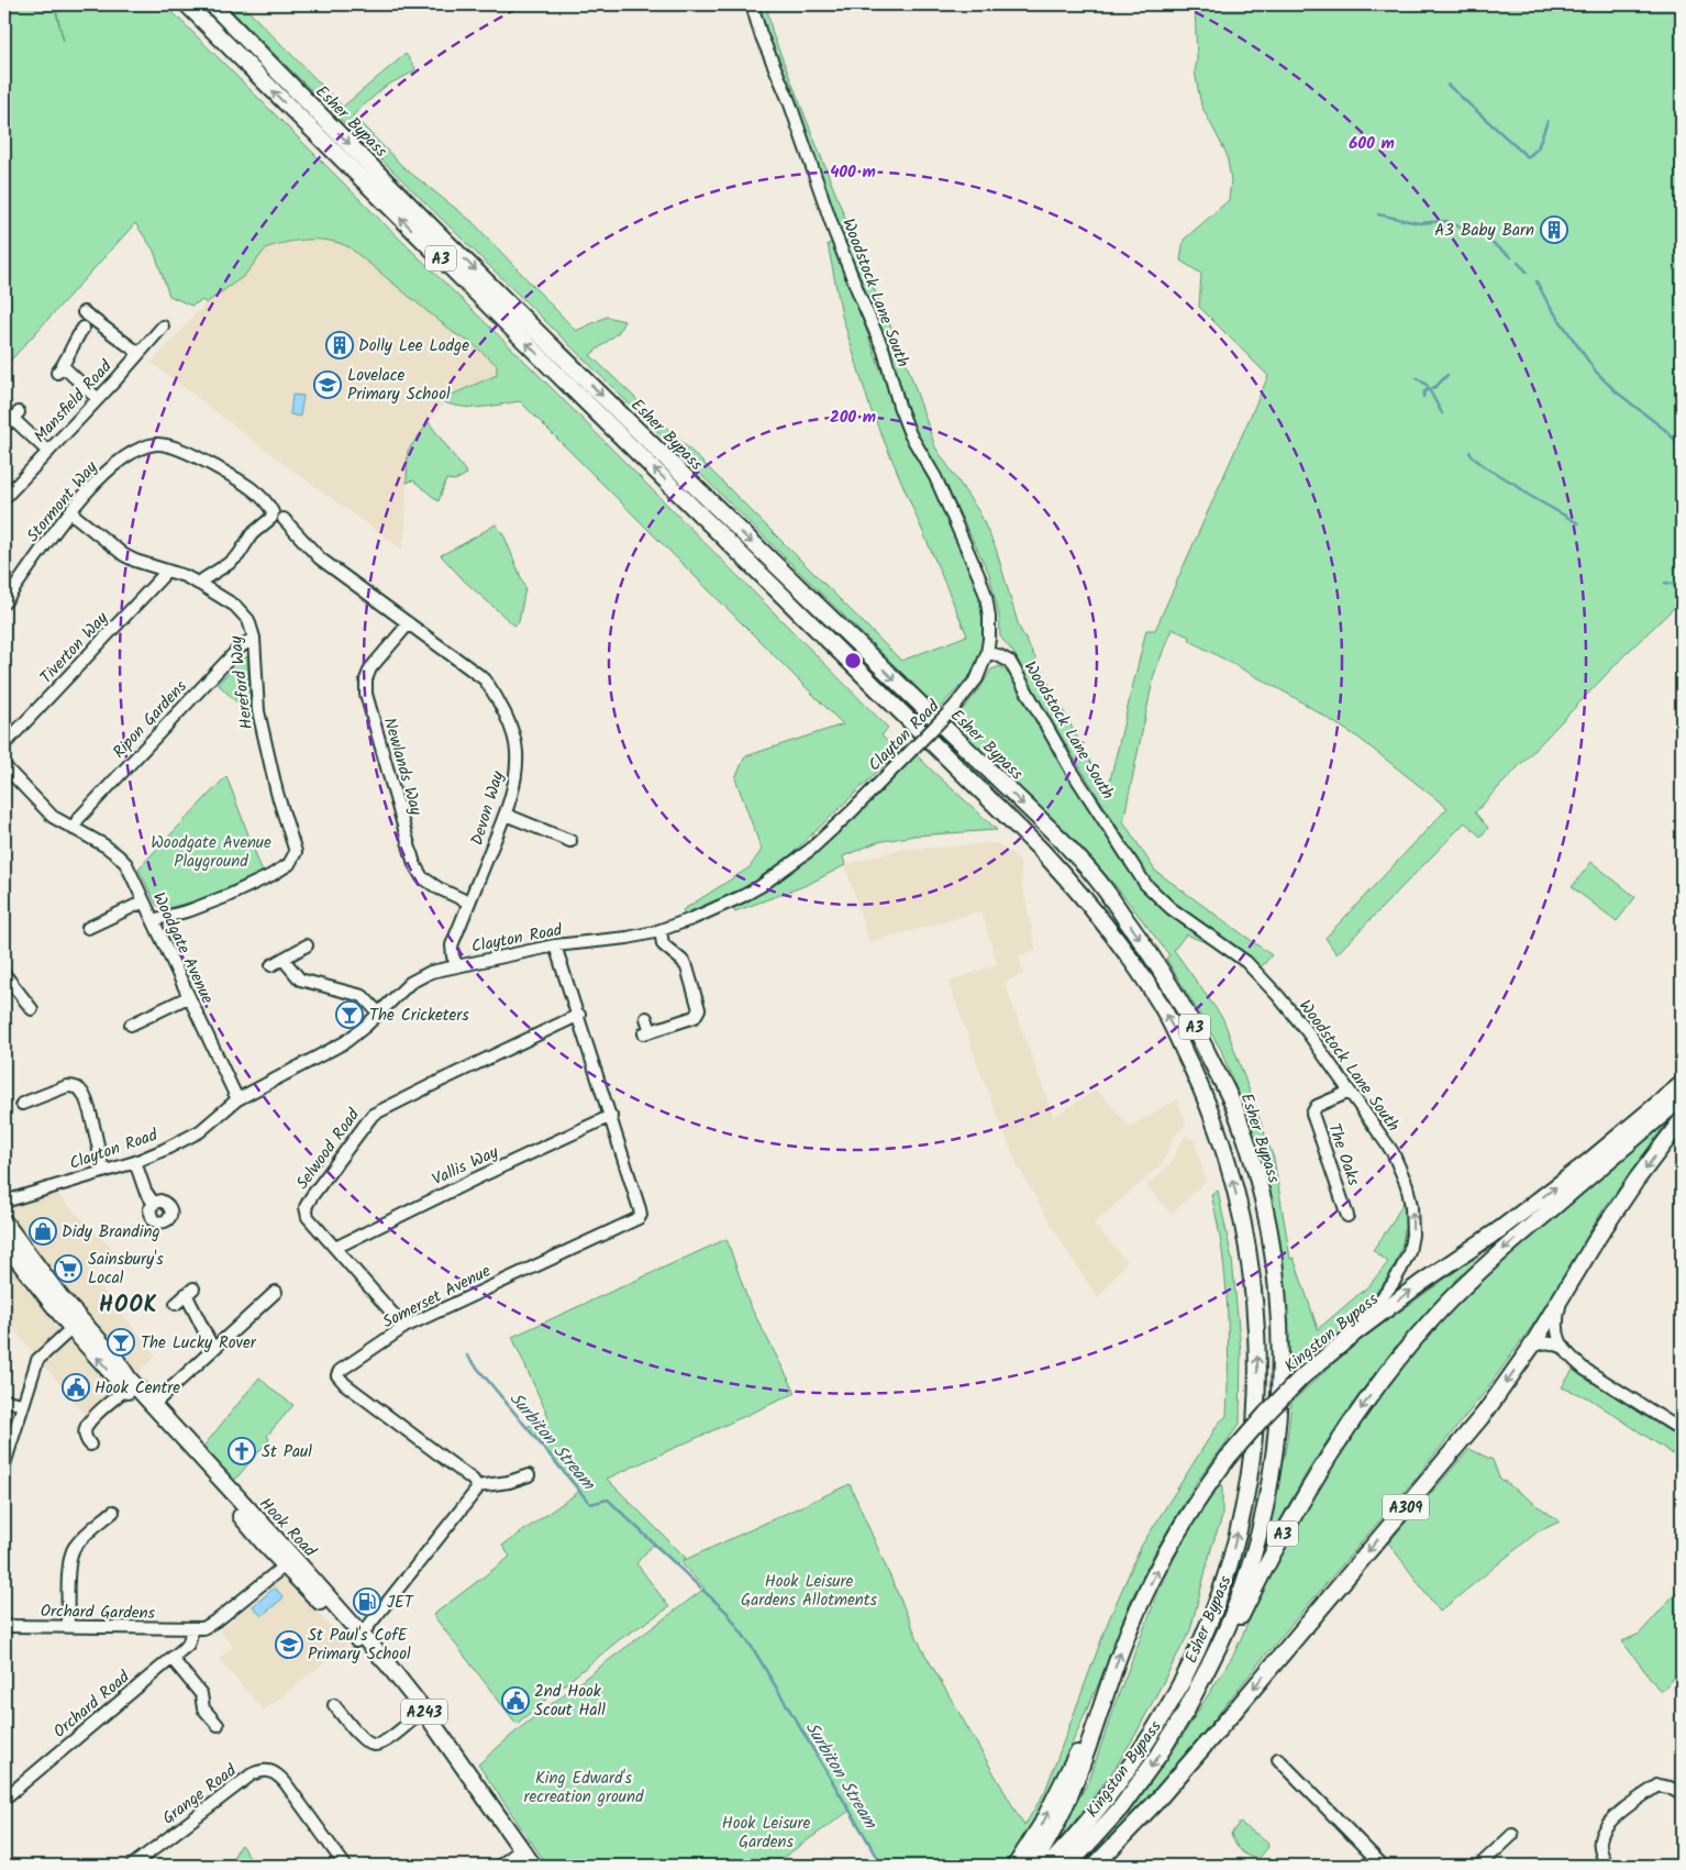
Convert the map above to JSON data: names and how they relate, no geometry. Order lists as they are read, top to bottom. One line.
{"streets":{"highway":["Esher Bypass","A3","Kingston Bypass","A309","Hook Road","A243"],"street":["Woodstock Lane South","Mansfield Road","Stormont Way","Tiverton Way","Hereford Way","Ripon Gardens","Clayton Road","Newlands Way","Devon Way","Woodgate Avenue","Selwood Road","The Oaks","Vallis Way","Somerset Avenue","Orchard Gardens","Orchard Road","Grange Road"]},"crossings":[["Esher Bypass","A3"],["Esher Bypass","Kingston Bypass"],["A3","Kingston Bypass"],["Woodstock Lane South","Clayton Road"],["Woodstock Lane South","The Oaks"],["Woodstock Lane South","Kingston Bypass"],["Stormont Way","Hereford Way"],["Tiverton Way","Hereford Way"],["Hereford Way","Ripon Gardens"],["Hereford Way","Woodgate Avenue"],["Ripon Gardens","Woodgate Avenue"],["Clayton Road","Devon Way"],["Clayton Road","Woodgate Avenue"],["Clayton Road","Somerset Avenue"],["Newlands Way","Devon Way"],["Selwood Road","Vallis Way"],["Selwood Road","Somerset Avenue"],["Vallis Way","Somerset Avenue"],["Orchard Gardens","Orchard Road"]],"districts":["HOOK"],"water":["Surbiton Stream"],"parks":["Woodgate Avenue Playground","Hook Leisure Gardens Allotments","King Edward's recreation ground","Hook Leisure Gardens"],"places":{"building":["A3 Baby Barn","Dolly Lee Lodge"],"school or university":["Lovelace Primary School","St Paul's CofE Primary School"],"bar":["The Cricketers","The Lucky Rover"],"shop":["Didy Branding"],"supermarket":["Sainsbury's Local"],"public building":["Hook Centre","2nd Hook Scout Hall"],"church":["St Paul"],"fuel station":["JET"]},"rings":["600 m","400 m","200 m"]}
